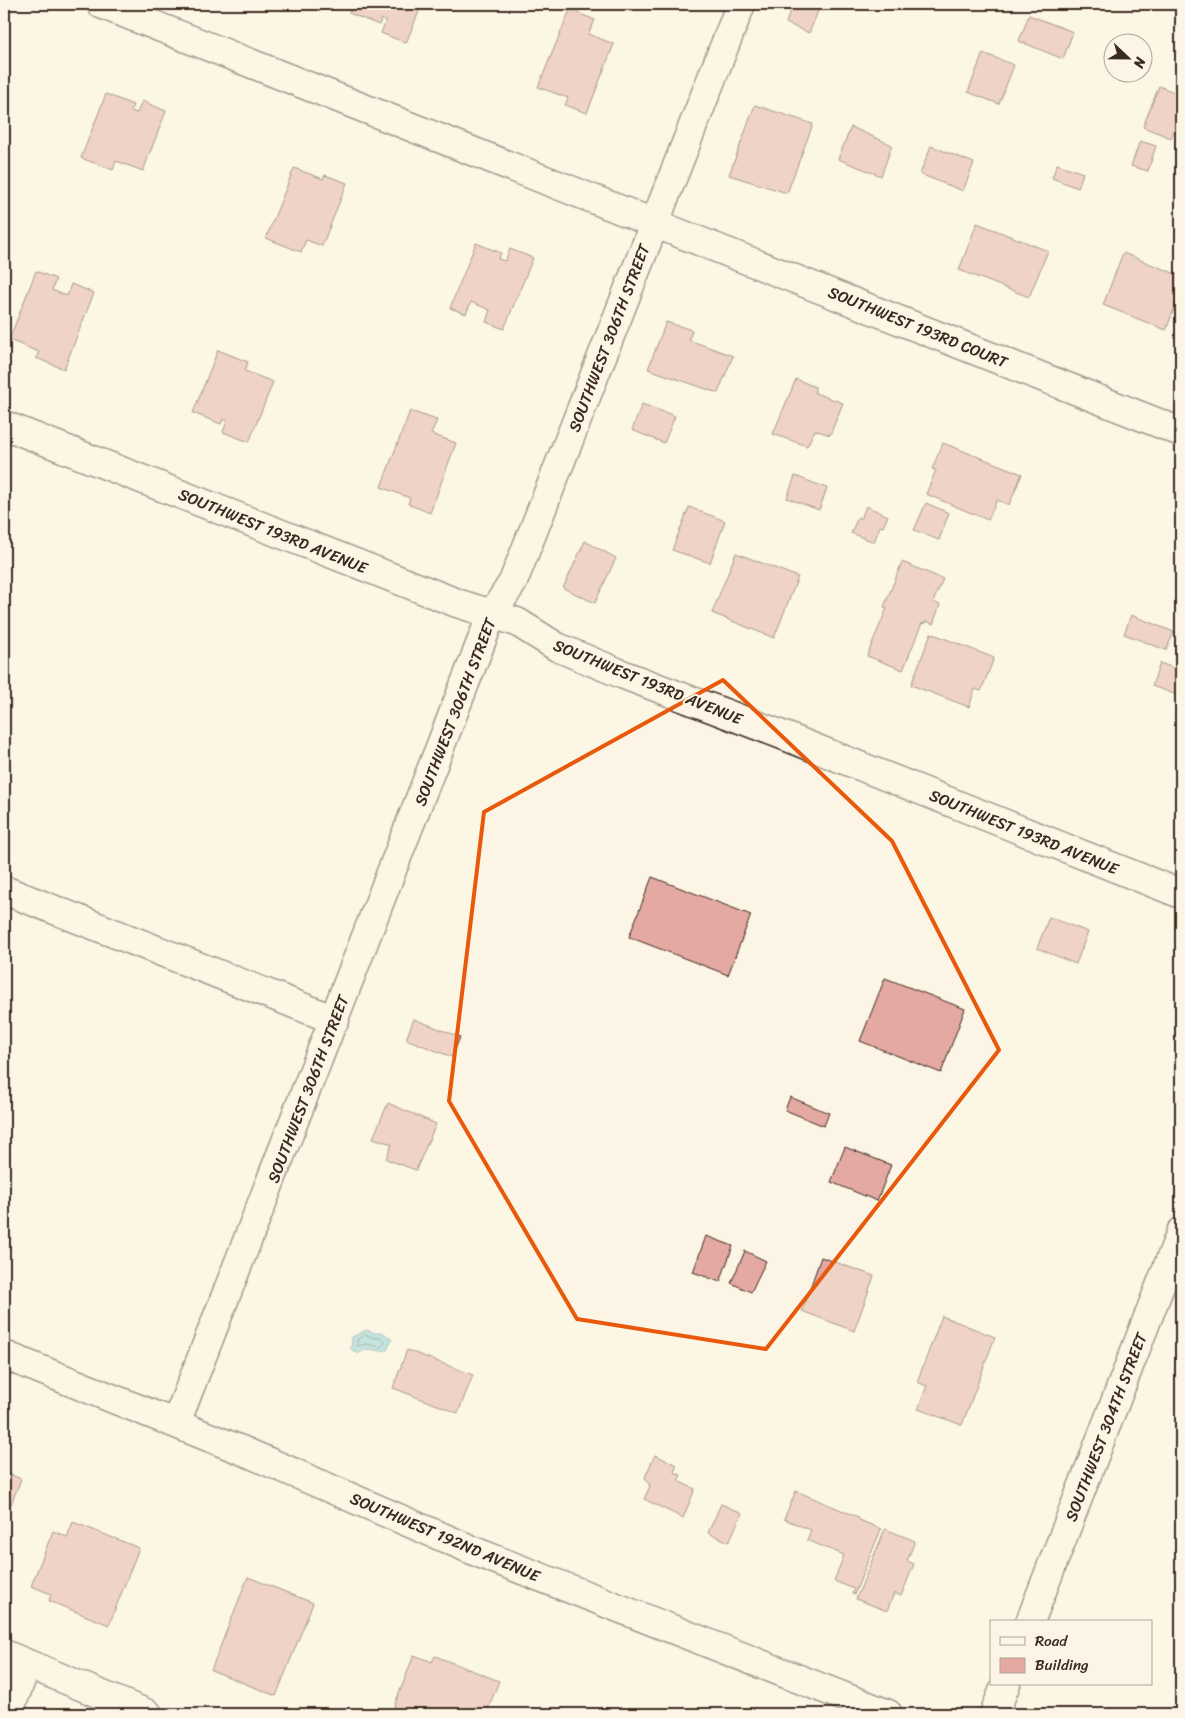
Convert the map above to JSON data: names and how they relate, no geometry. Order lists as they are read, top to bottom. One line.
{"streets":{"street":["SOUTHWEST 193RD COURT","SOUTHWEST 306TH STREET","SOUTHWEST 193RD AVENUE","SOUTHWEST 304TH STREET","SOUTHWEST 192ND AVENUE"]},"crossings":[["SOUTHWEST 193RD COURT","SOUTHWEST 306TH STREET"],["SOUTHWEST 306TH STREET","SOUTHWEST 193RD AVENUE"],["SOUTHWEST 306TH STREET","SOUTHWEST 192ND AVENUE"]],"legend":["Road","Building"],"north":"right"}
